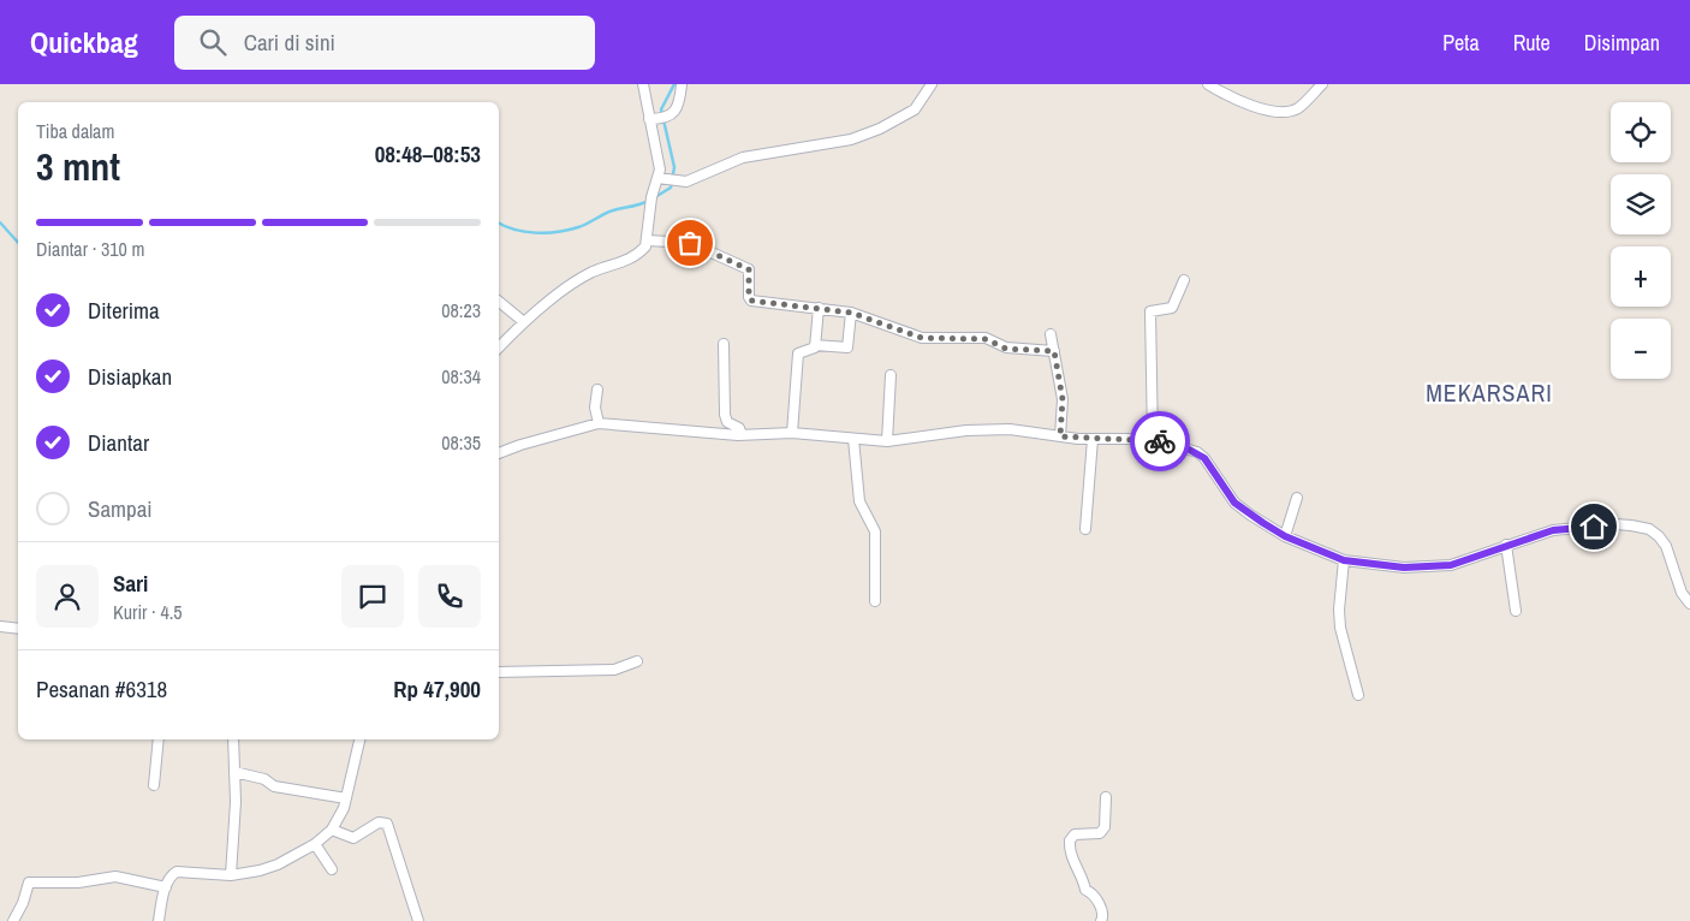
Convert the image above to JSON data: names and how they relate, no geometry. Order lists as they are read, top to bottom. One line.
{"districts":["MEKARSARI"],"page":{"header":"Quickbag","search":"Cari di sini","nav":["Peta","Rute","Disimpan"],"map_buttons":["+","−"],"heading":["3 mnt","Tiba dalam","08:48–08:53"],"panel":["Sari","Kurir · 4.5","Pesanan #6318","Rp 47,900"],"bar":"Diantar · 310 m","list":[["Diterima","08:23"],["Disiapkan","08:34"],["Diantar","08:35"],"Sampai"]}}
